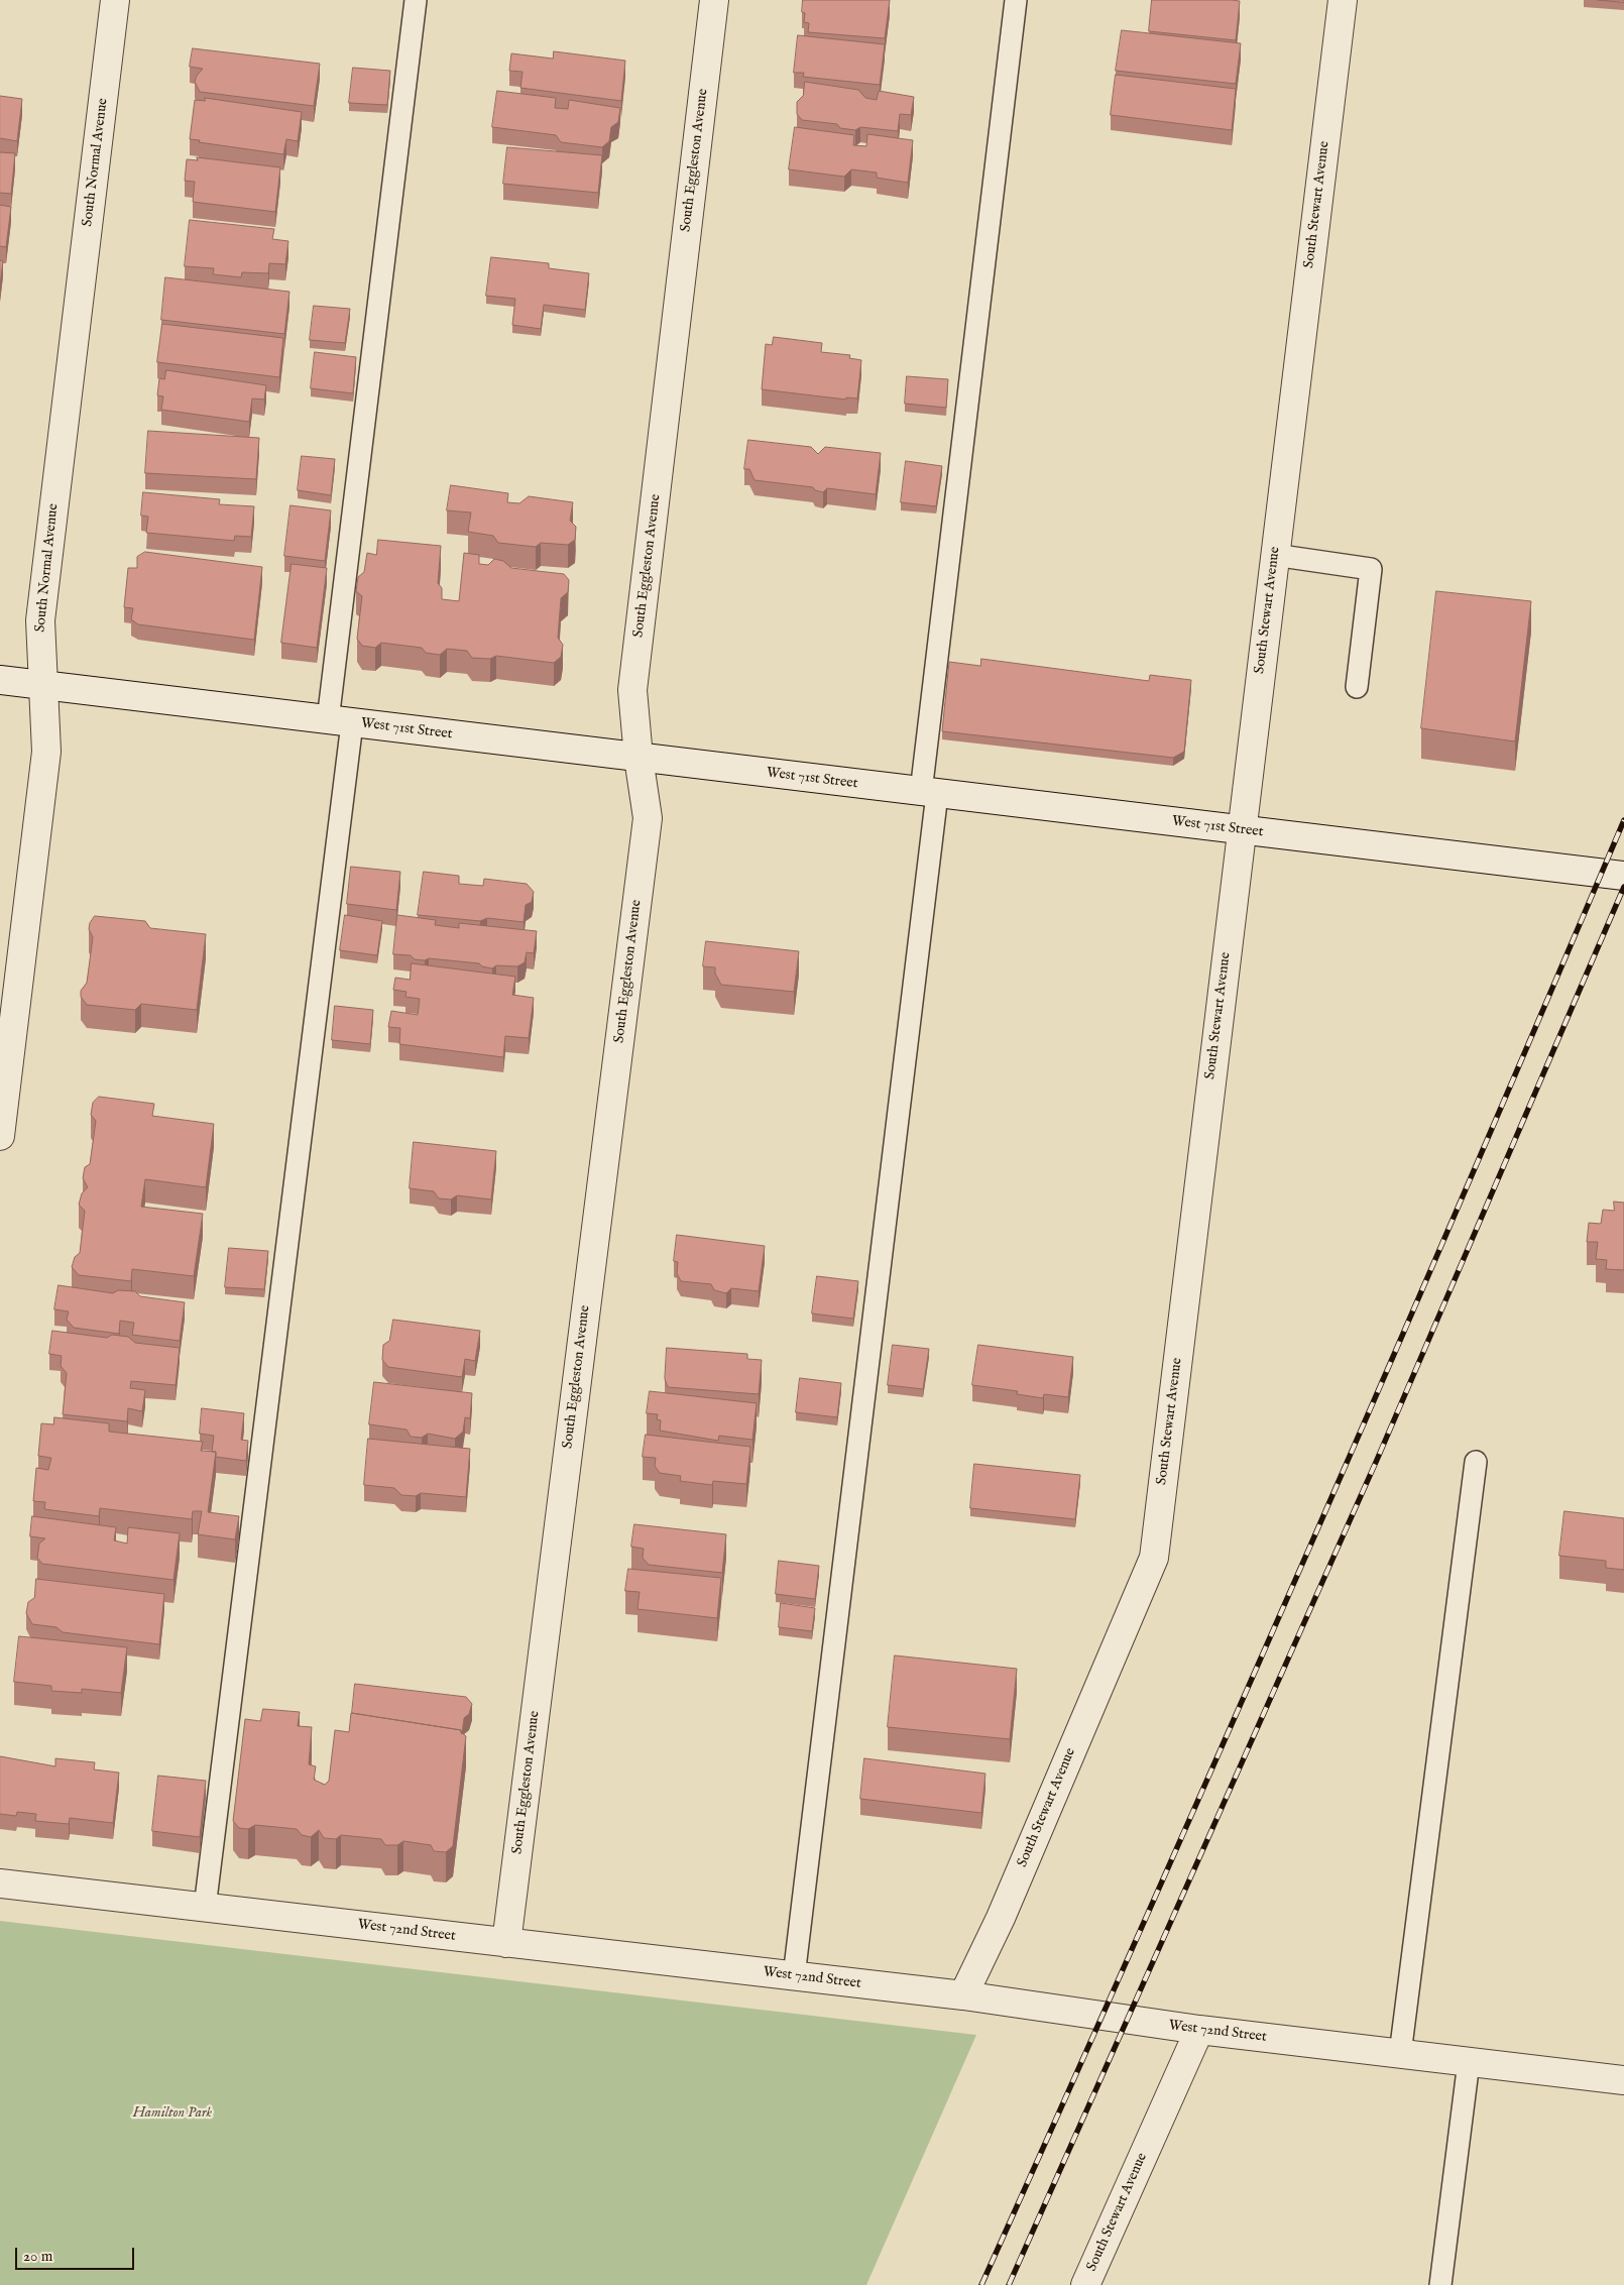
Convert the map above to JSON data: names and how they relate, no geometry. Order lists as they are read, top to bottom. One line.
{"streets":{"street":["South Eggleston Avenue","South Normal Avenue","South Stewart Avenue","West 71st Street","West 72nd Street"]},"crossings":[["South Eggleston Avenue","West 71st Street"],["South Eggleston Avenue","West 72nd Street"],["South Normal Avenue","West 71st Street"],["South Stewart Avenue","West 71st Street"],["South Stewart Avenue","West 72nd Street"]],"parks":["Hamilton Park"],"scale_bar":"20 m"}
